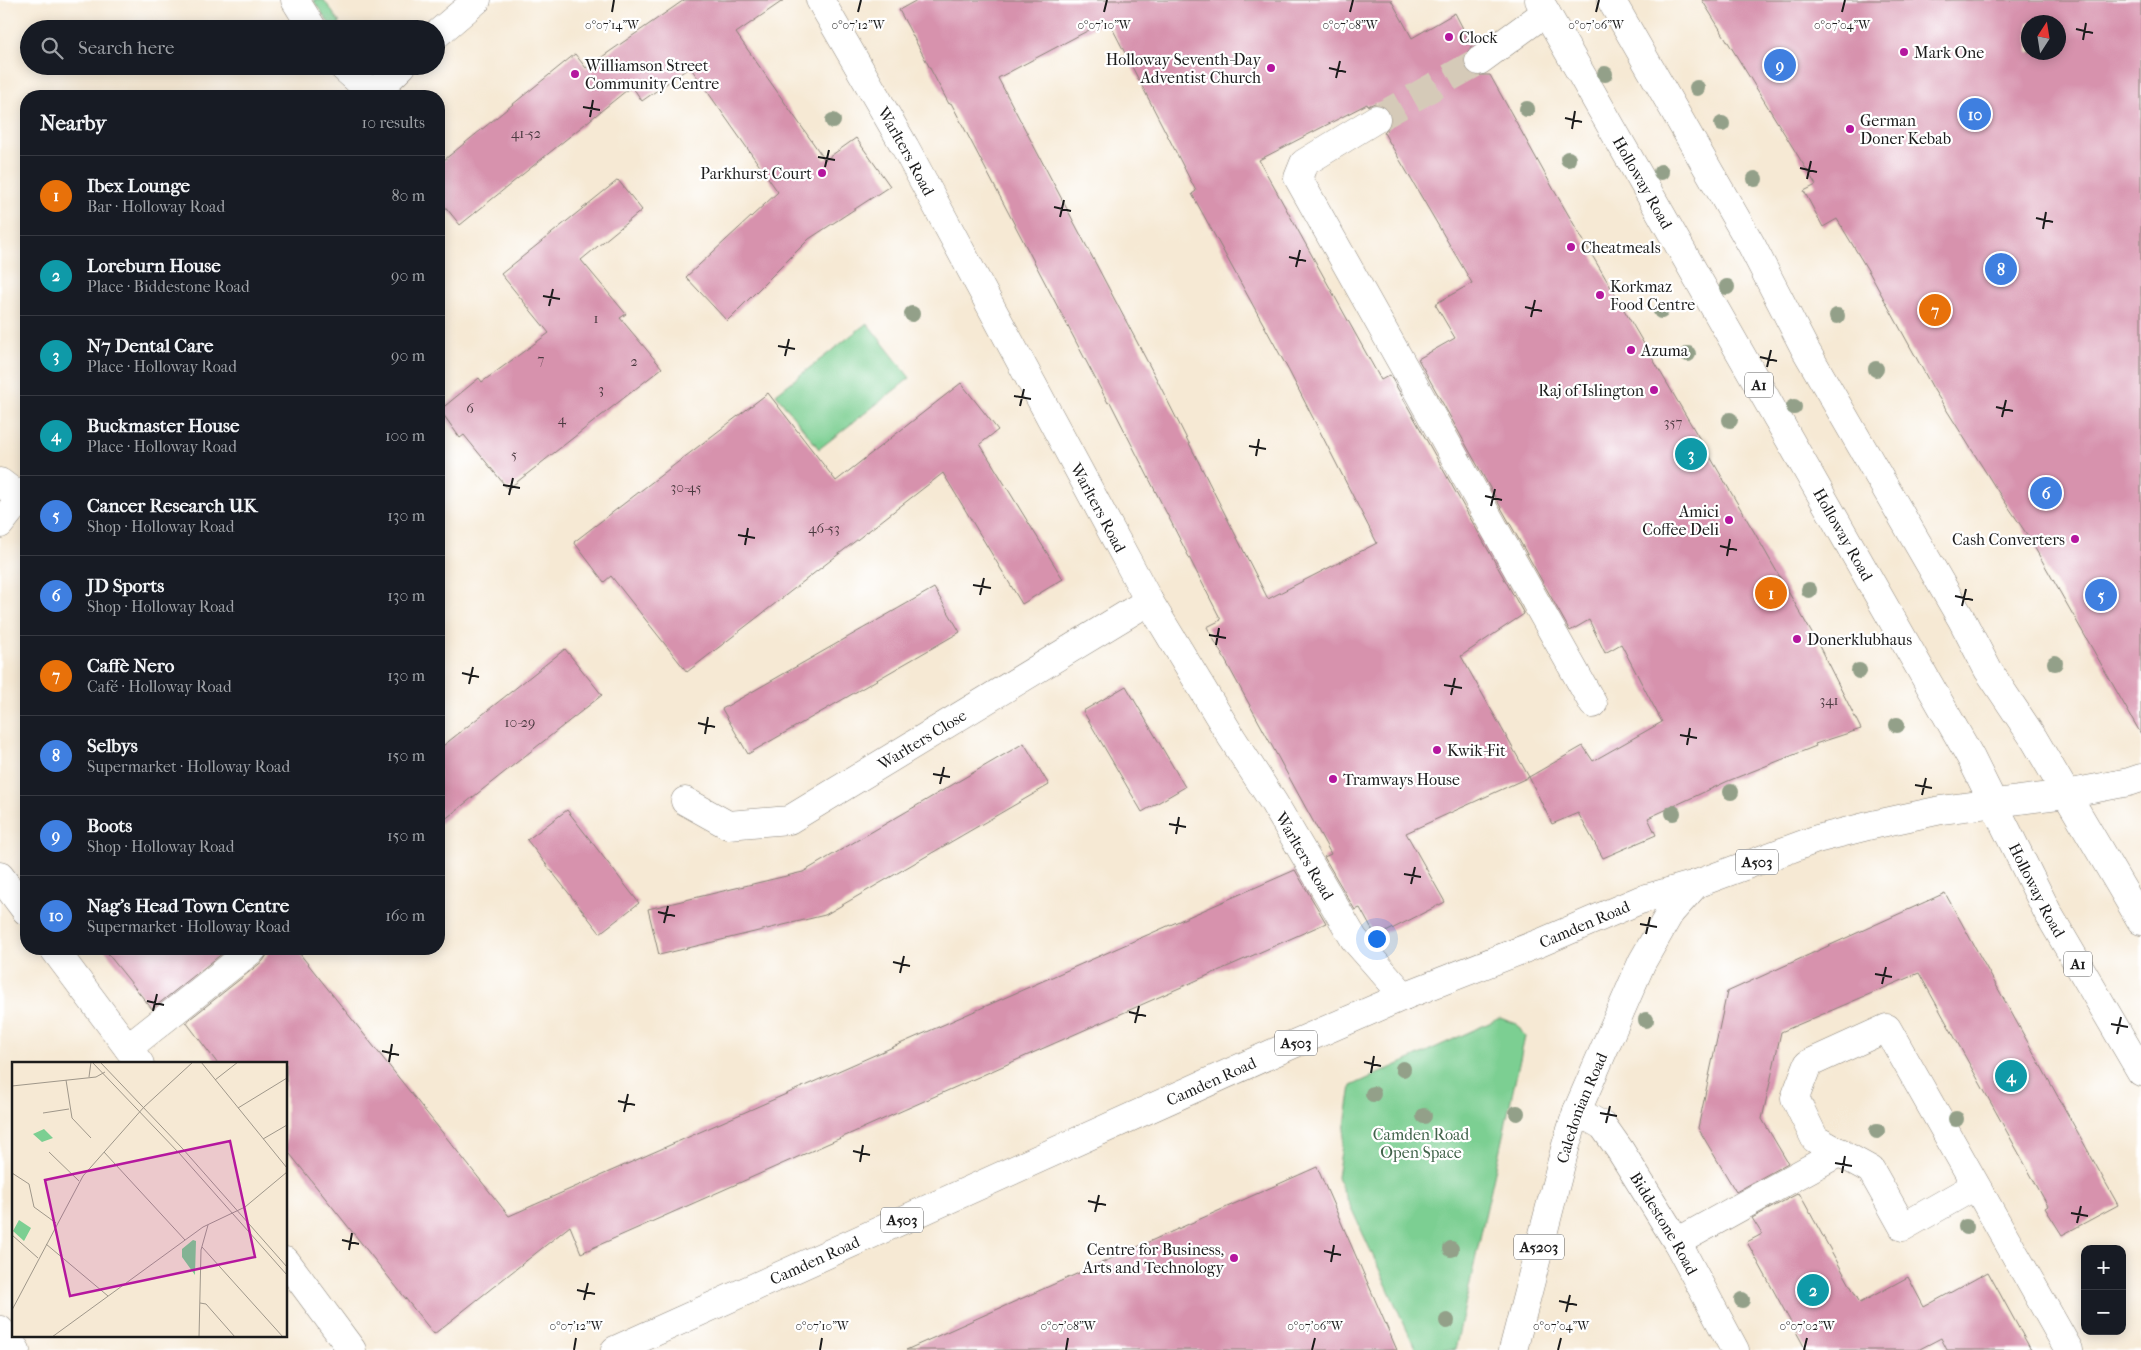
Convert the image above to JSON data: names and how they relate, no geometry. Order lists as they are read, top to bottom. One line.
{"streets":{"main road":["Warlters Road","Holloway Road","A1","Warlters Close","A503","Camden Road","Caledonian Road","Biddestone Road","A5203"]},"crossings":[["Warlters Road","Warlters Close"],["Warlters Road","Camden Road"],["Holloway Road","A503"],["Holloway Road","Camden Road"],["A503","Camden Road"],["Camden Road","Caledonian Road"],["Caledonian Road","Biddestone Road"]],"parks":["Camden Road Open Space"],"places":["Clock","Mark One","Holloway Seventh-Day Adventist Church","Williamson Street Community Centre","German Doner Kebab","Parkhurst Court","Cheatmeals","Korkmaz Food Centre","Azuma","Raj of Islington","Amici Coffee Deli","Cash Converters","Donerklubhaus","Kwik-Fit","Tramways House","Centre for Business, Arts and Technology"],"house_numbers":["41-52","1","7","2","3","6","4","357","5","30-45","46-53","341","10-29"],"north":"top","page":{"search":"Search here","pins":["9","10","8","7","3","6","1","5","4","2"],"heading":["Nearby","10 results"],"list":[{"mark":"1","name":"Ibex Lounge","note":"Bar · Holloway Road","value":"80 m"},{"mark":"2","name":"Loreburn House","note":"Place · Biddestone Road","value":"90 m"},{"mark":"3","name":"N7 Dental Care","note":"Place · Holloway Road","value":"90 m"},{"mark":"4","name":"Buckmaster House","note":"Place · Holloway Road","value":"100 m"},{"mark":"5","name":"Cancer Research UK","note":"Shop · Holloway Road","value":"130 m"},{"mark":"6","name":"JD Sports","note":"Shop · Holloway Road","value":"130 m"},{"mark":"7","name":"Caffè Nero","note":"Café · Holloway Road","value":"130 m"},{"mark":"8","name":"Selbys","note":"Supermarket · Holloway Road","value":"150 m"},{"mark":"9","name":"Boots","note":"Shop · Holloway Road","value":"150 m"},{"mark":"10","name":"Nag's Head Town Centre","note":"Supermarket · Holloway Road","value":"160 m"}],"map_buttons":["+","−"]},"coordinates":["0°07'14\"W","0°07'12\"W","0°07'10\"W","0°07'08\"W","0°07'06\"W","0°07'04\"W","0°07'02\"W"]}
